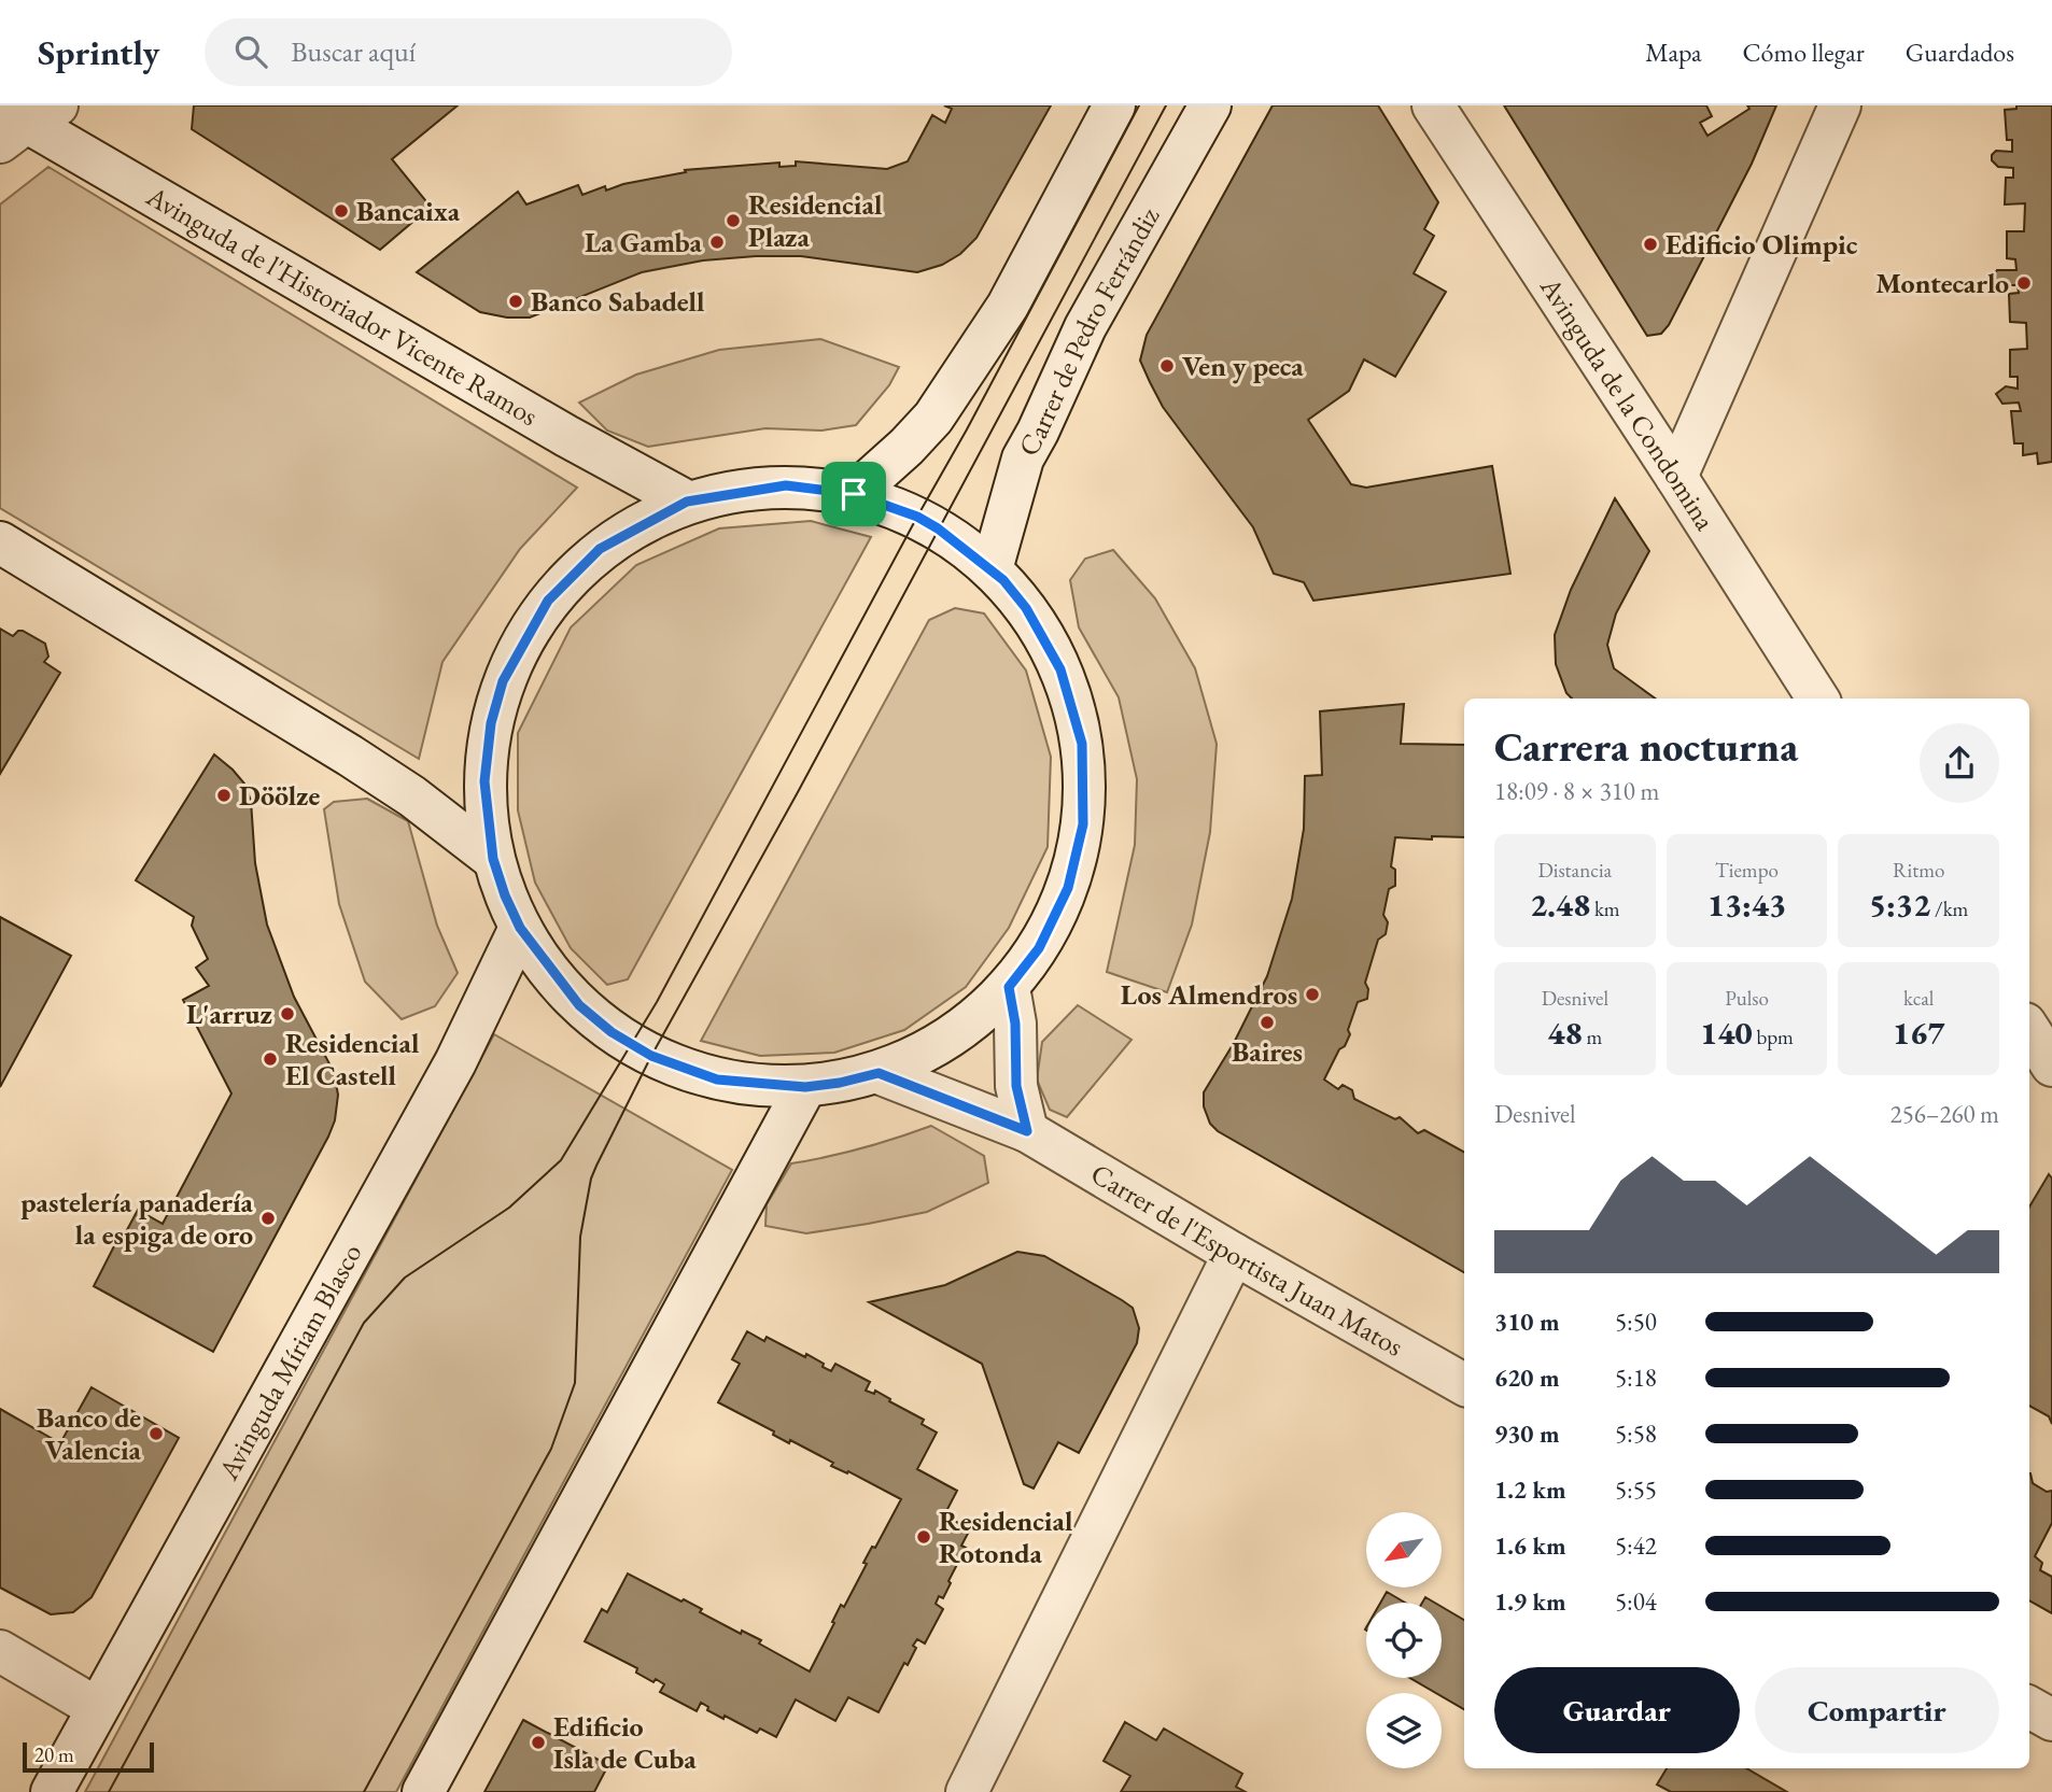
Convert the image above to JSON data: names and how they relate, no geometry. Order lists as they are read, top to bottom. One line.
{"streets":{"street":["Avinguda de l'Historiador Vicente Ramos","Carrer de Pedro Ferrándiz","Avinguda de la Condomina","Carrer de l'Esportista Juan Matos","Avinguda Míriam Blasco"]},"places":["Bancaixa","Residencial Plaza","La Gamba","Edificio Olimpic","Montecarlo","Banco Sabadell","Ven y peca","Döölze","Los Almendros","L'arruz","Baires","Residencial El Castell","pastelería panadería la espiga de oro","Banco de Valencia","Residencial Rotonda","Edificio Isla de Cuba"],"scale_bar":"20 m","north":"bottom left","page":{"header":"Sprintly","search":"Buscar aquí","nav":["Mapa","Cómo llegar","Guardados"],"heading":["Carrera nocturna","18:09 · 8 × 310 m"],"stats":[["Distancia","2.48 km"],["Tiempo","13:43"],["Ritmo","5:32 /km"],["Desnivel","48 m"],["Pulso","140 bpm"],["kcal","167"]],"chart":["Desnivel","256–260 m"],"list":[{"name":"310 m","note":"5:50"},{"name":"620 m","note":"5:18"},{"name":"930 m","note":"5:58"},{"name":"1.2 km","note":"5:55"},{"name":"1.6 km","note":"5:42"},{"name":"1.9 km","note":"5:04"}],"buttons":["Guardar","Compartir"],"scale":"20 m"}}
